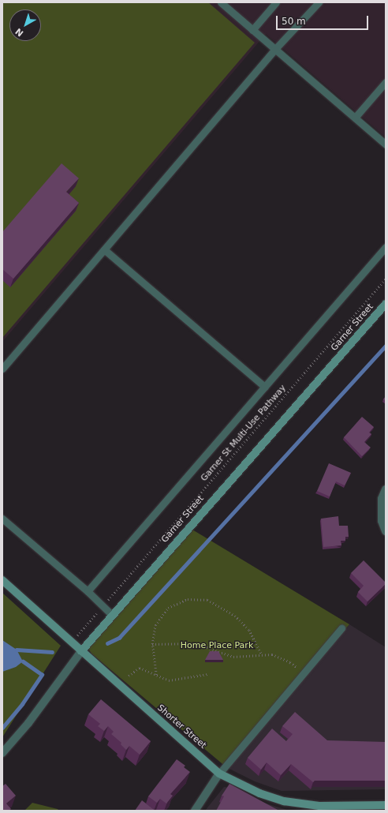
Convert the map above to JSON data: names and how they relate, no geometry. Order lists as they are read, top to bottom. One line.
{"streets":{"street":["Garner Street","Shorter Street"],"path":["Garner St Multi-Use Pathway"]},"crossings":[["Garner Street","Shorter Street"],["Garner St Multi-Use Pathway","Shorter Street"]],"parks":["Home Place Park"],"scale_bar":"50 m","north":"bottom left"}
